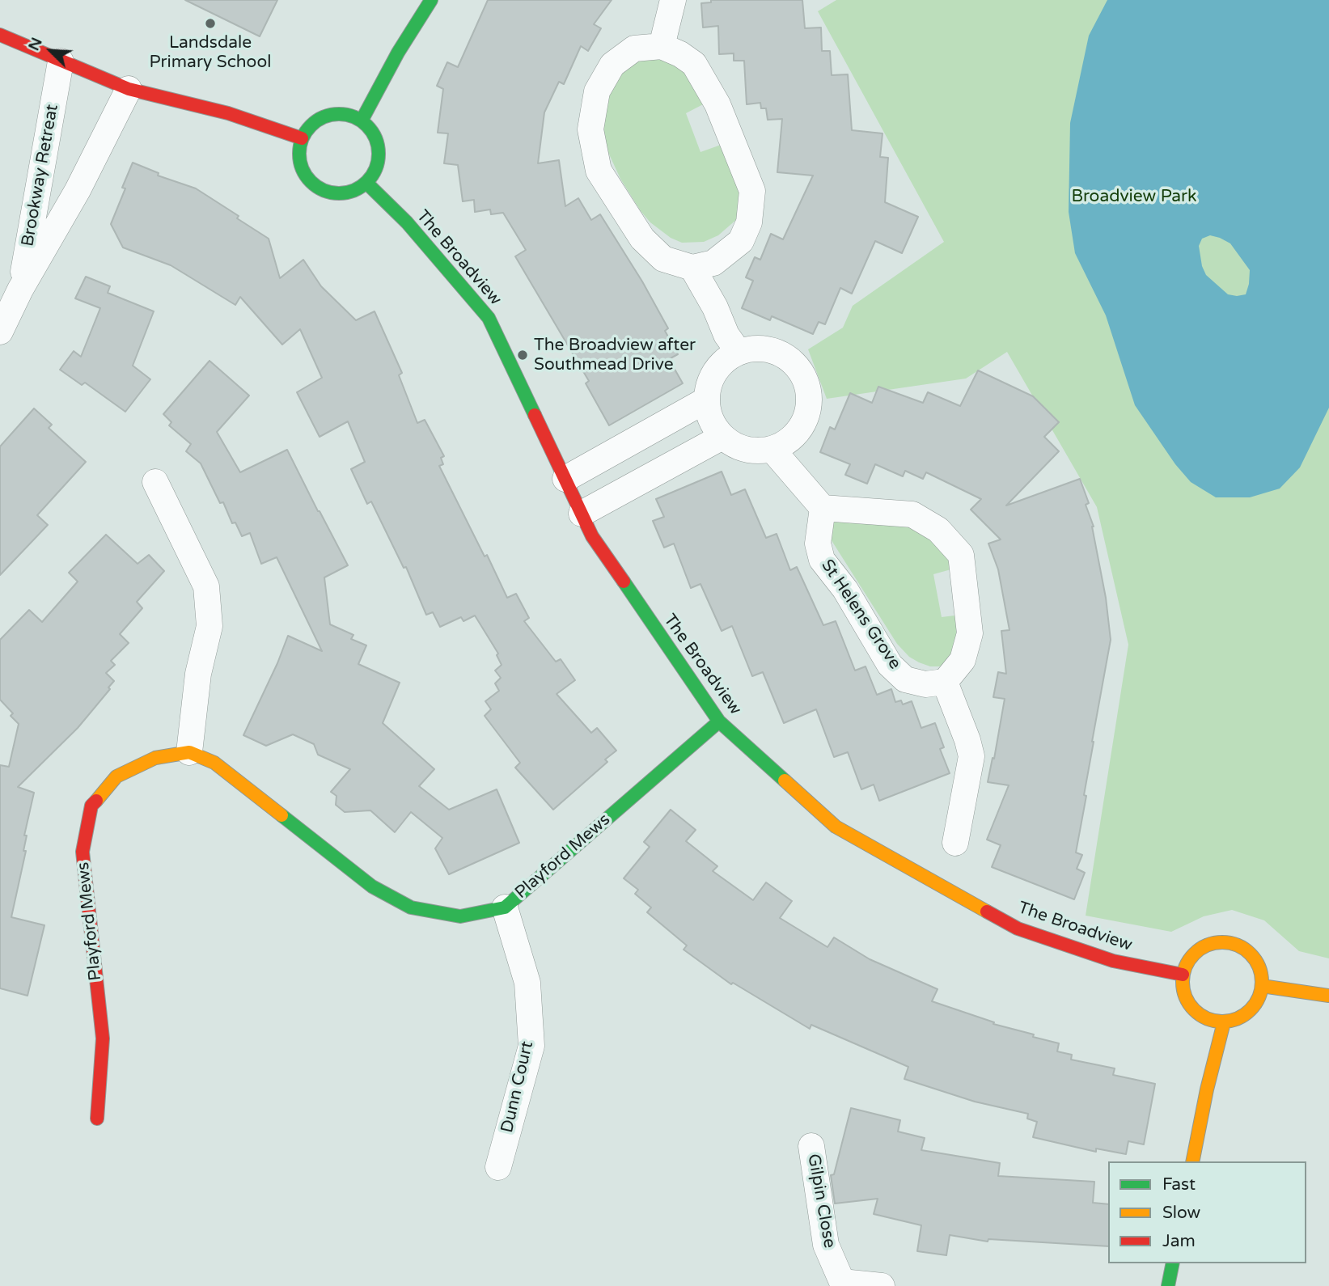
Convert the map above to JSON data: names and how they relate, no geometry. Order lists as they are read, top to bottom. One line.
{"streets":{"street":["Brookway Retreat","The Broadview","St Helens Grove","Playford Mews","Dunn Court","Gilpin Close"]},"crossings":[["The Broadview","Playford Mews"],["Playford Mews","Dunn Court"]],"parks":["Broadview Park"],"places":["Landsdale Primary School","The Broadview after Southmead Drive"],"legend":["Fast","Slow","Jam"],"north":"top left"}
